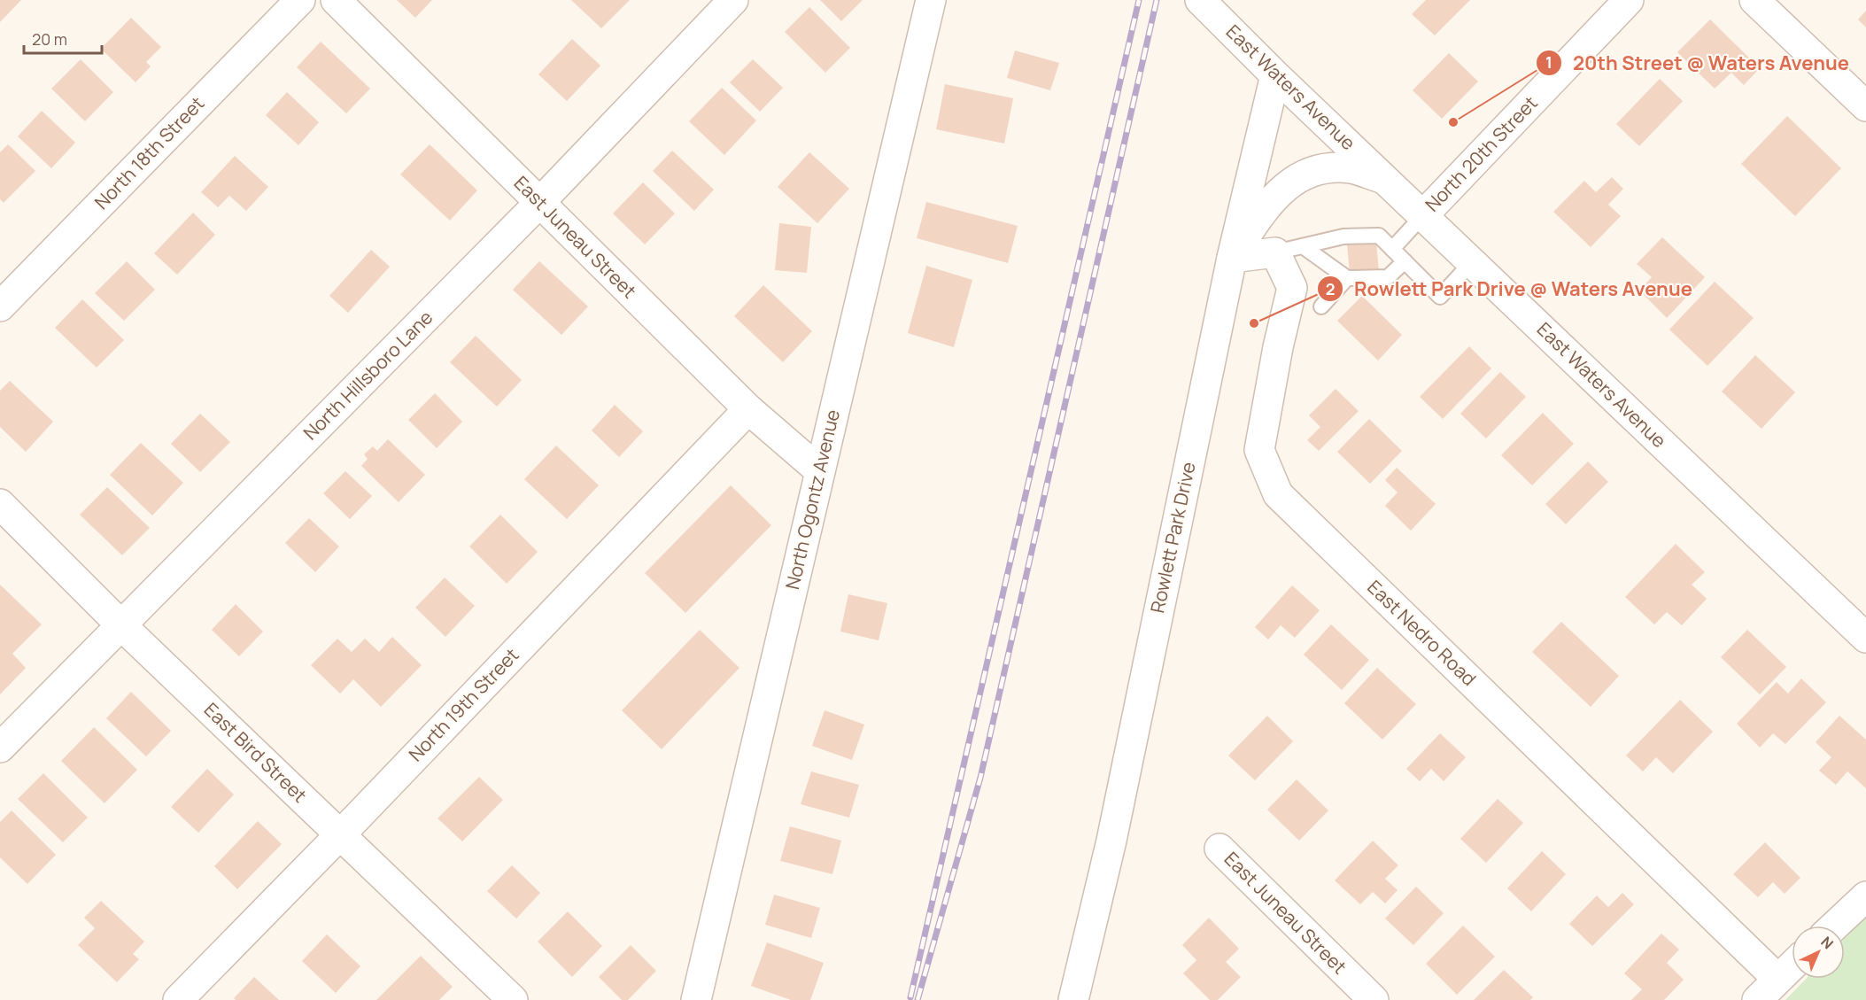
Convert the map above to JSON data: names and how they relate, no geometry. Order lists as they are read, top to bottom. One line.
{"streets":{"street":["East Waters Avenue","North 18th Street","North 20th Street","East Juneau Street","North Hillsboro Lane","North Ogontz Avenue","Rowlett Park Drive","East Nedro Road","North 19th Street","East Bird Street"]},"crossings":[["East Waters Avenue","North 20th Street"],["East Waters Avenue","Rowlett Park Drive"],["East Juneau Street","North Hillsboro Lane"],["East Juneau Street","North Ogontz Avenue"],["East Juneau Street","North 19th Street"],["North Hillsboro Lane","East Bird Street"],["North 19th Street","East Bird Street"]],"places":["20th Street @ Waters Avenue","Rowlett Park Drive @ Waters Avenue"],"scale_bar":"20 m","north":"top right"}
